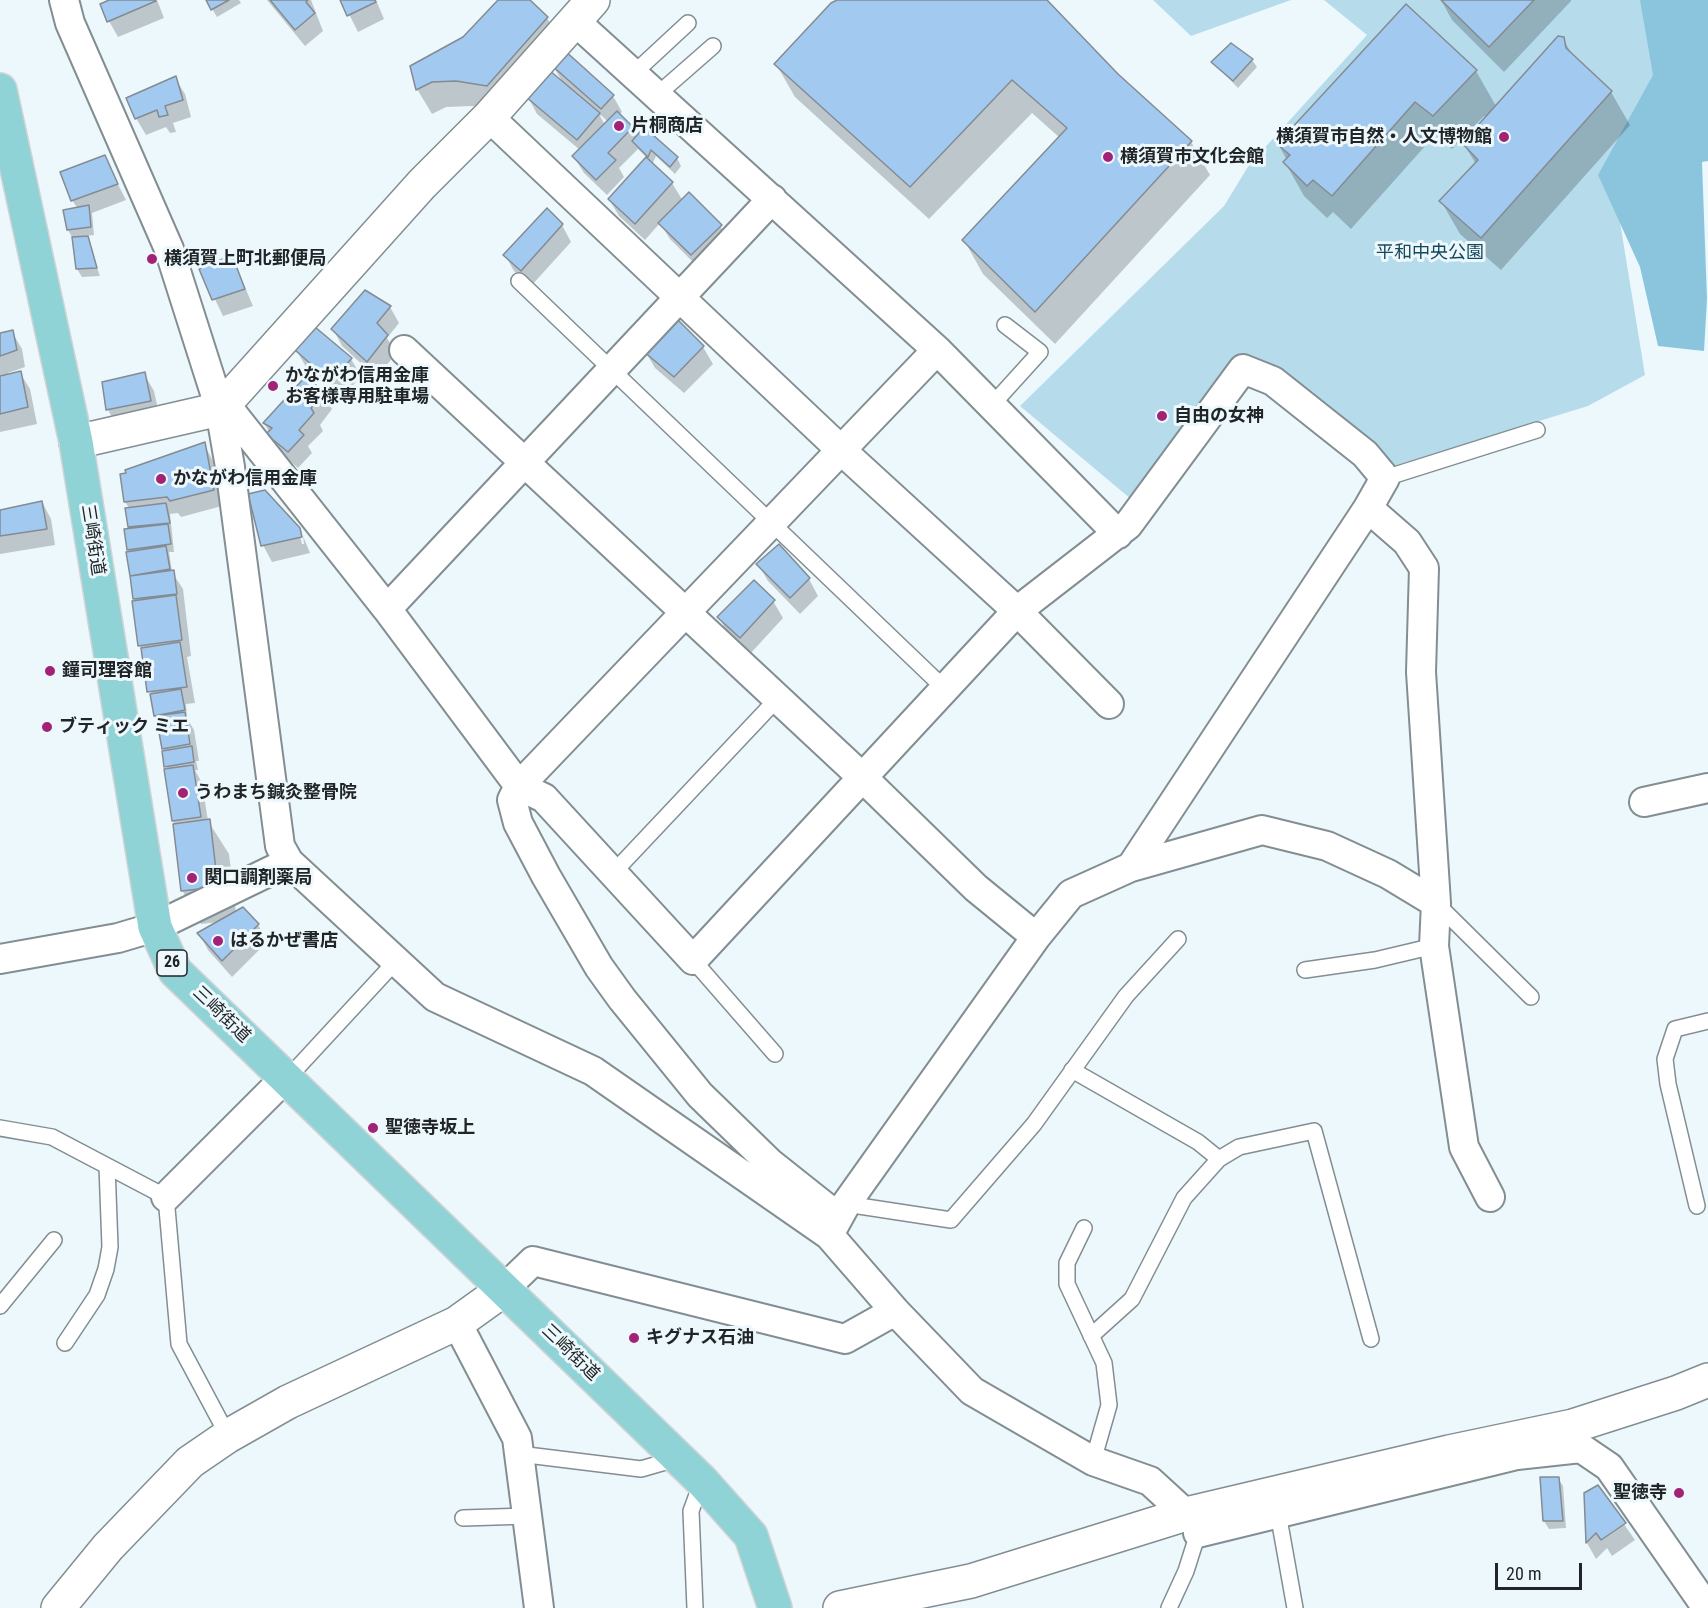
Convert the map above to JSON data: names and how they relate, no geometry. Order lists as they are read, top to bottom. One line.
{"streets":{"main road":["三崎街道","26"]},"parks":["平和中央公園"],"places":["片桐商店","横須賀市自然・人文博物館","横須賀市文化会館","横須賀上町北郵便局","かながわ信用金庫 お客様専用駐車場","自由の女神","かながわ信用金庫","鐘司理容館","ブティック ミエ","うわまち鍼灸整骨院","関口調剤薬局","はるかぜ書店","聖徳寺坂上","キグナス石油","聖徳寺"],"scale_bar":"20 m"}
